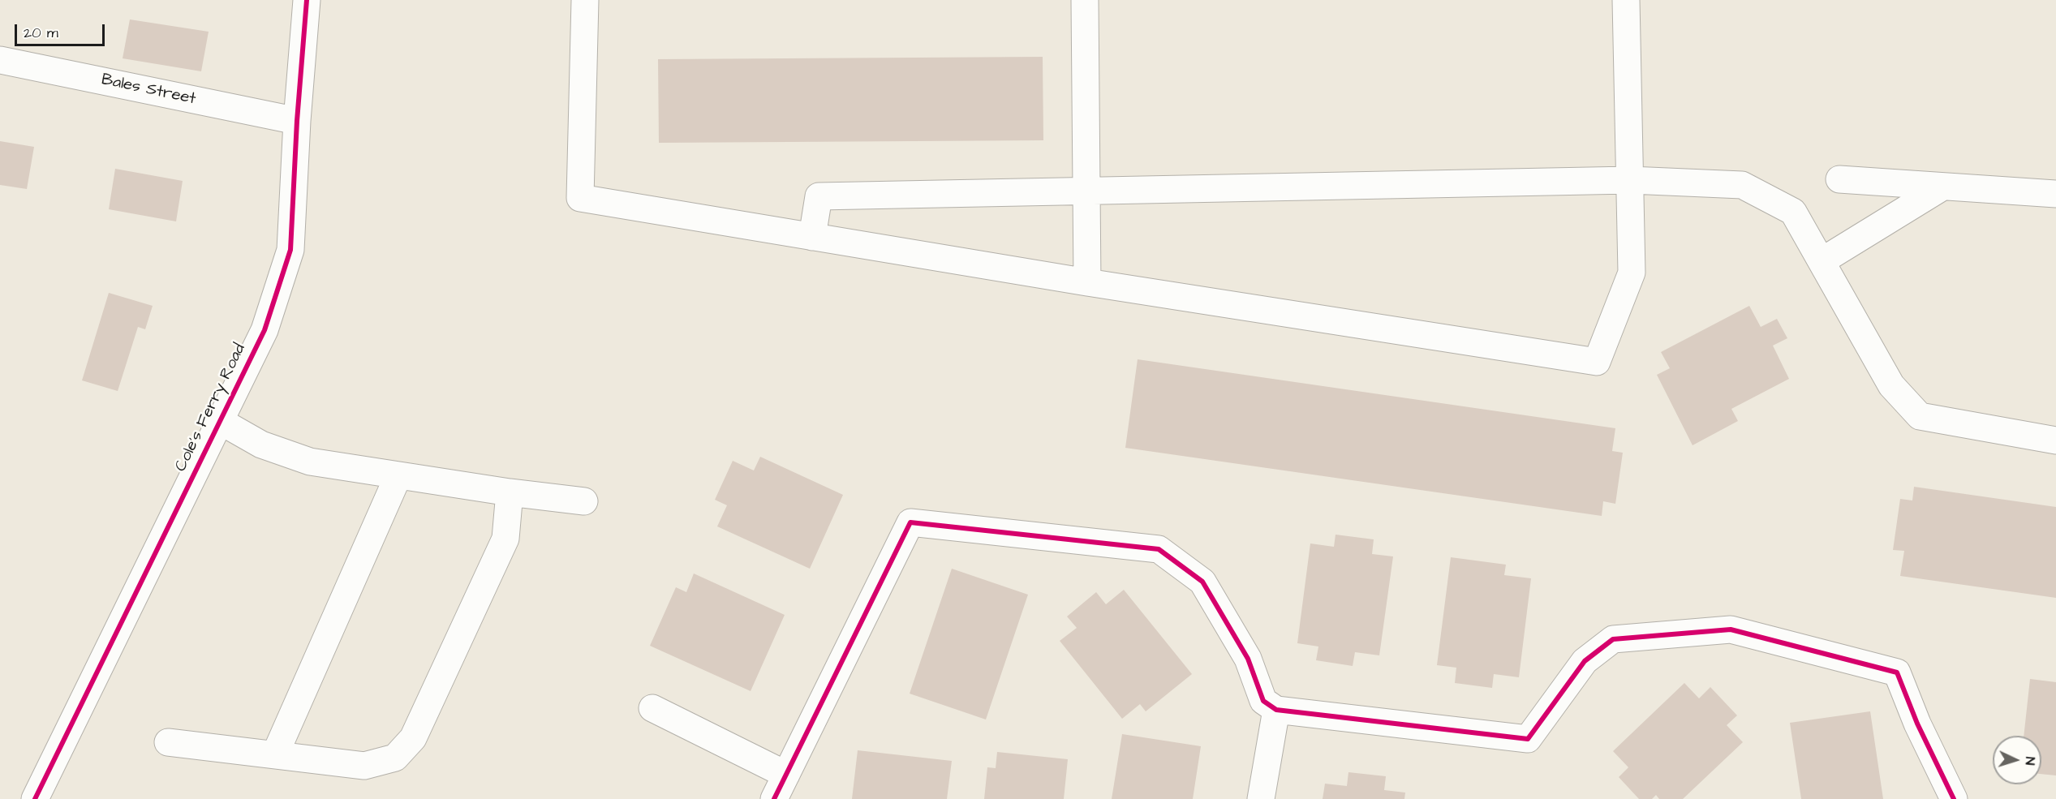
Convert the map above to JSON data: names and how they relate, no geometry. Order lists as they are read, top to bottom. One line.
{"streets":{"street":["Bales Street","Cole's Ferry Road"]},"crossings":[["Bales Street","Cole's Ferry Road"]],"scale_bar":"20 m","north":"right"}
